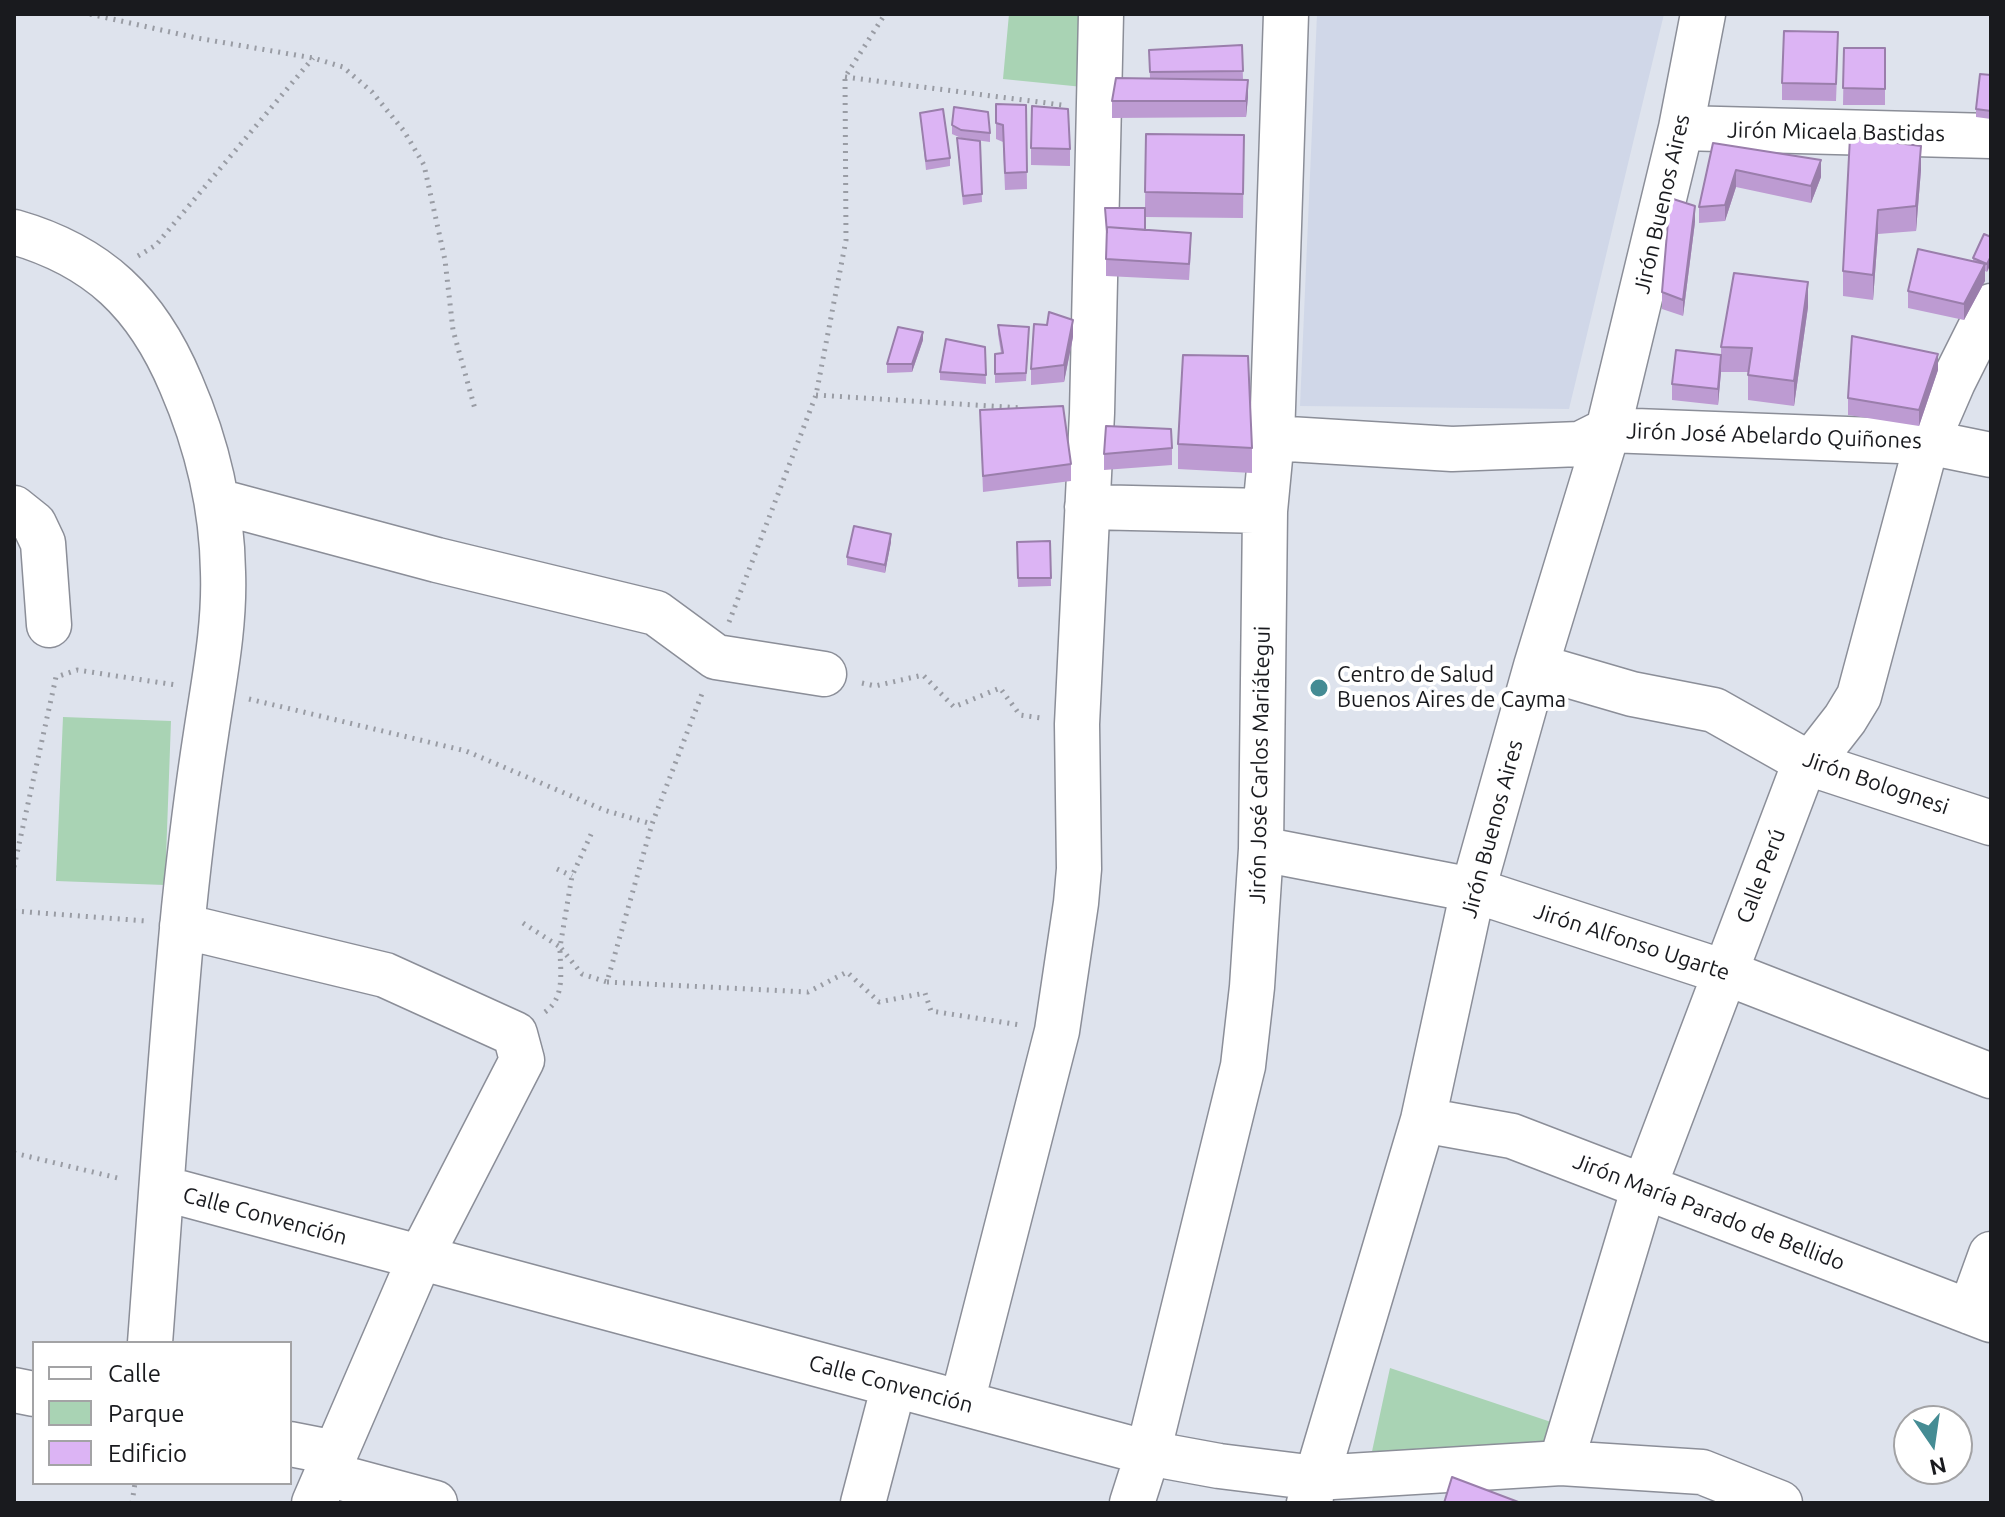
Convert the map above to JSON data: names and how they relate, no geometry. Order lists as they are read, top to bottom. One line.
{"streets":{"street":["Jirón Micaela Bastidas","Jirón Buenos Aires","Jirón José Abelardo Quiñones","Jirón José Carlos Mariátegui","Jirón Bolognesi","Calle Perú","Jirón Alfonso Ugarte","Jirón María Parado de Bellido","Calle Convención"]},"crossings":[["Jirón Micaela Bastidas","Jirón Buenos Aires"],["Jirón Buenos Aires","Jirón José Abelardo Quiñones"],["Jirón Buenos Aires","Jirón Bolognesi"],["Jirón Buenos Aires","Jirón Alfonso Ugarte"],["Jirón Buenos Aires","Jirón María Parado de Bellido"],["Jirón Buenos Aires","Calle Convención"],["Jirón José Abelardo Quiñones","Jirón José Carlos Mariátegui"],["Jirón José Abelardo Quiñones","Calle Perú"],["Jirón José Carlos Mariátegui","Jirón Alfonso Ugarte"],["Jirón José Carlos Mariátegui","Calle Convención"],["Jirón Bolognesi","Calle Perú"],["Calle Perú","Jirón Alfonso Ugarte"],["Calle Perú","Jirón María Parado de Bellido"],["Calle Perú","Calle Convención"]],"places":["Centro de Salud Buenos Aires de Cayma"],"legend":["Calle","Parque","Edificio"],"north":"bottom"}
